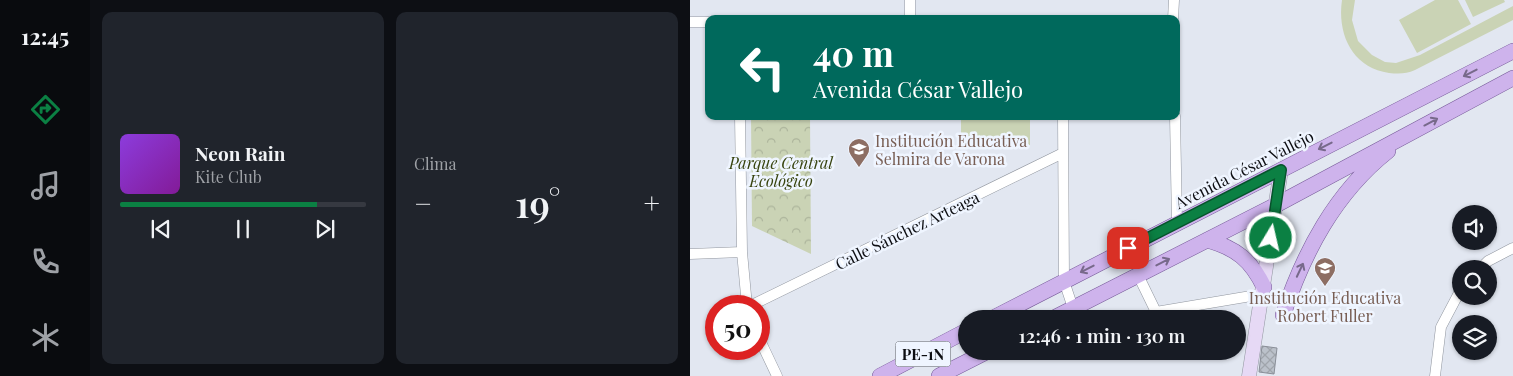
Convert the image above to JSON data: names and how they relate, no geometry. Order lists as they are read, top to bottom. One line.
{"streets":{"main road":["Avenida César Vallejo","PE-1N"],"street":["Calle Sánchez Arteaga"]},"parks":["Parque Central Ecológico"],"places":{"school or university":["Institución Educativa Selmira de Varona","Institución Educativa Robert Fuller"]},"page":{"tabs":"12:45","tile":"Clima","turn":["40 m","Avenida César Vallejo"],"song":["Neon Rain","Kite Club"],"heat":["−","19°","+"],"limit":"50","trip":"12:46 · 1 min · 130 m"}}
